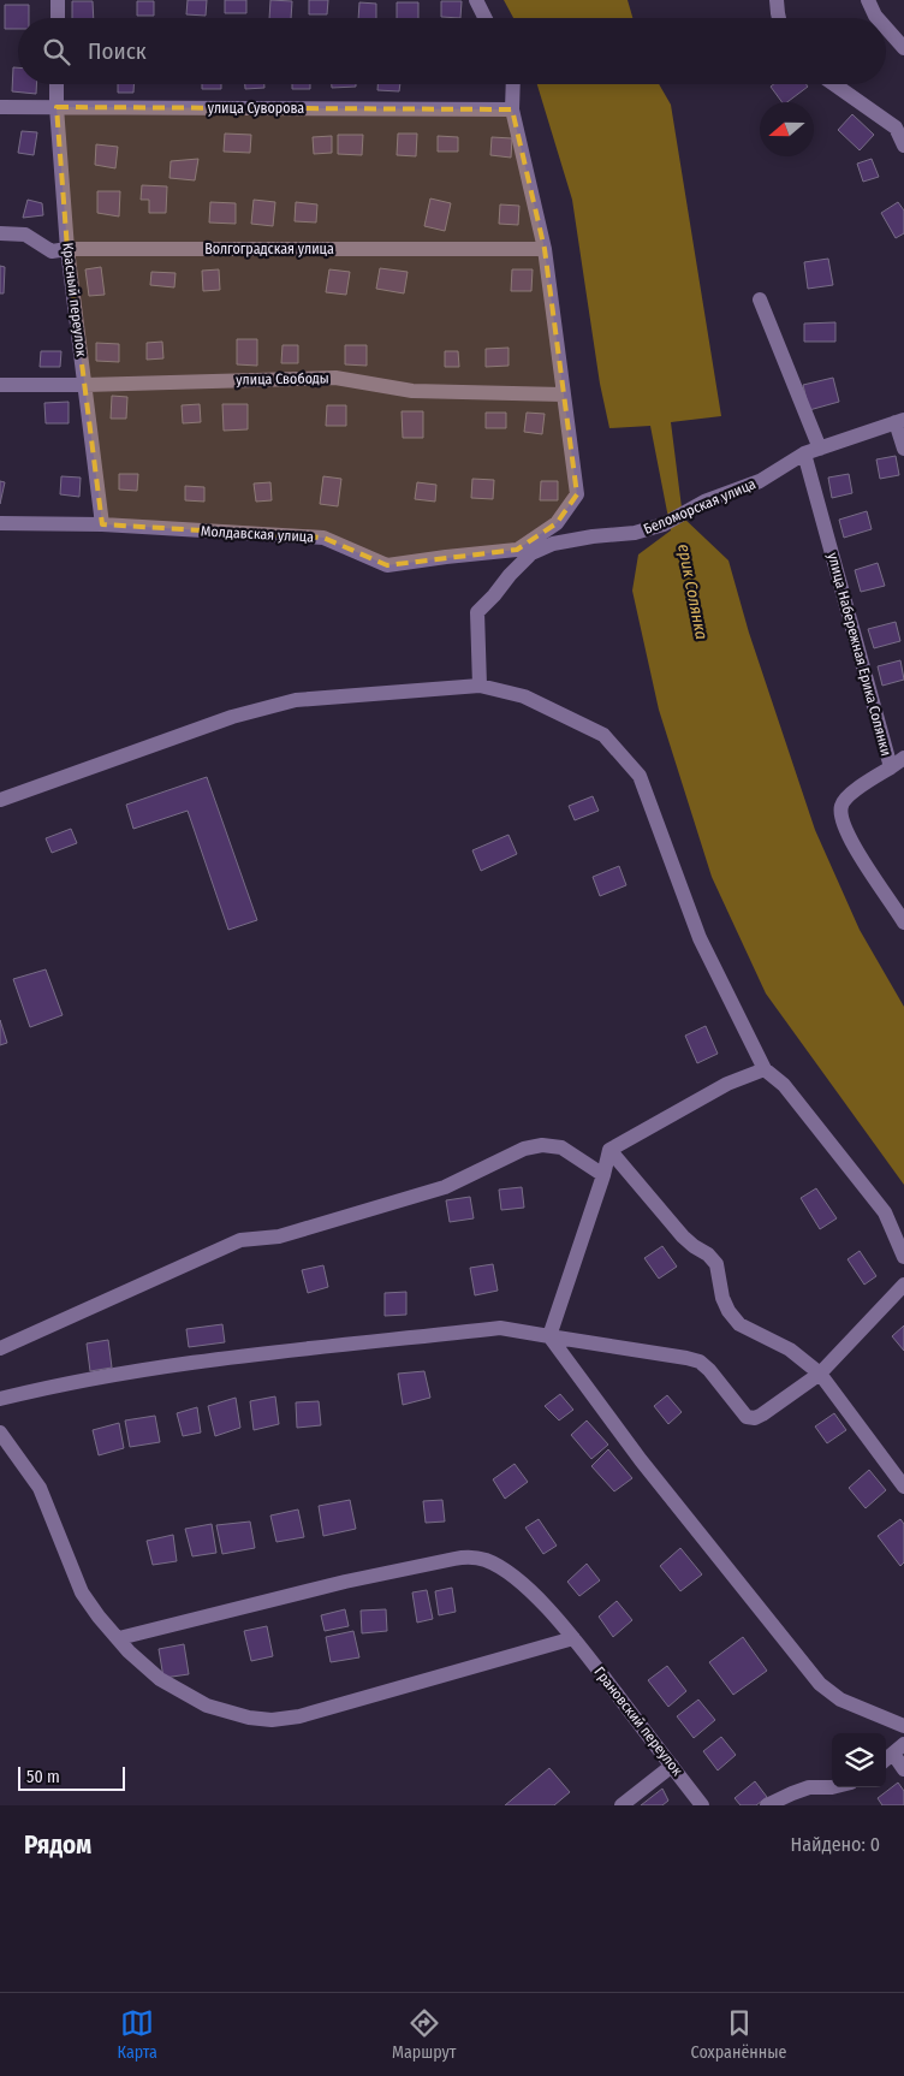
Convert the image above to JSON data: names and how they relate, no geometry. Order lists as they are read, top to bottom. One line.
{"streets":{"street":["улица Суворова","Волгоградская улица","Красный переулок","улица Свободы","Беломорская улица","Молдавская улица","улица Набережная Ерика Солянки","Грановский переулок"]},"crossings":[["улица Суворова","Красный переулок"],["Волгоградская улица","Красный переулок"],["Красный переулок","улица Свободы"],["Красный переулок","Молдавская улица"],["Беломорская улица","Молдавская улица"],["Беломорская улица","улица Набережная Ерика Солянки"]],"water":["ерик Солянка"],"scale_bar":"50 m","north":"left","page":{"search":"Поиск","scale":"50 m","heading":["Рядом","Найдено: 0"],"nav":["Карта","Маршрут","Сохранённые"]}}
